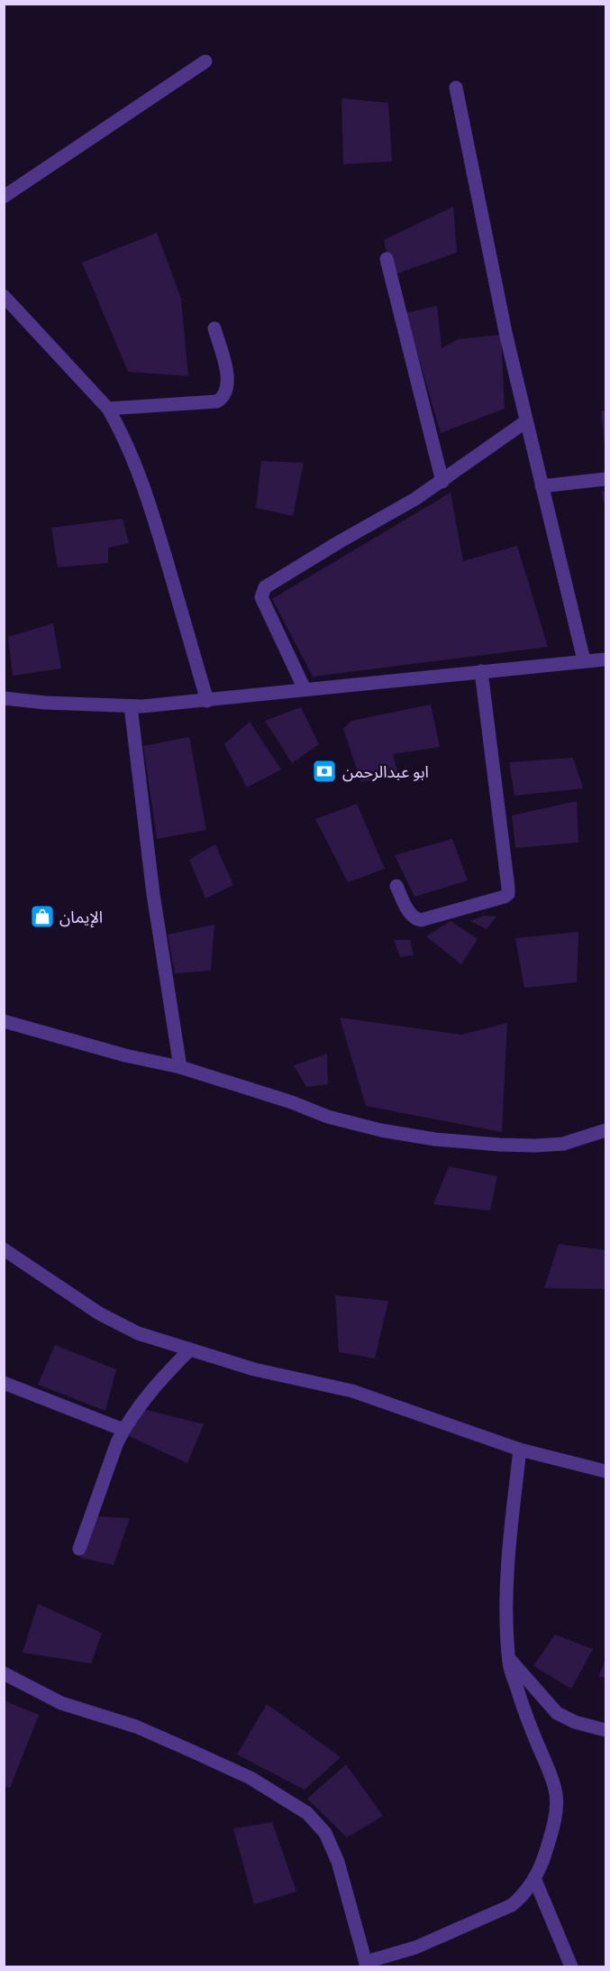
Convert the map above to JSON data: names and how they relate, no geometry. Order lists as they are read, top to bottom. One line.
{"places":{"bank":["ابو عبدالرحمن"],"shop":["الإيمان"]}}
